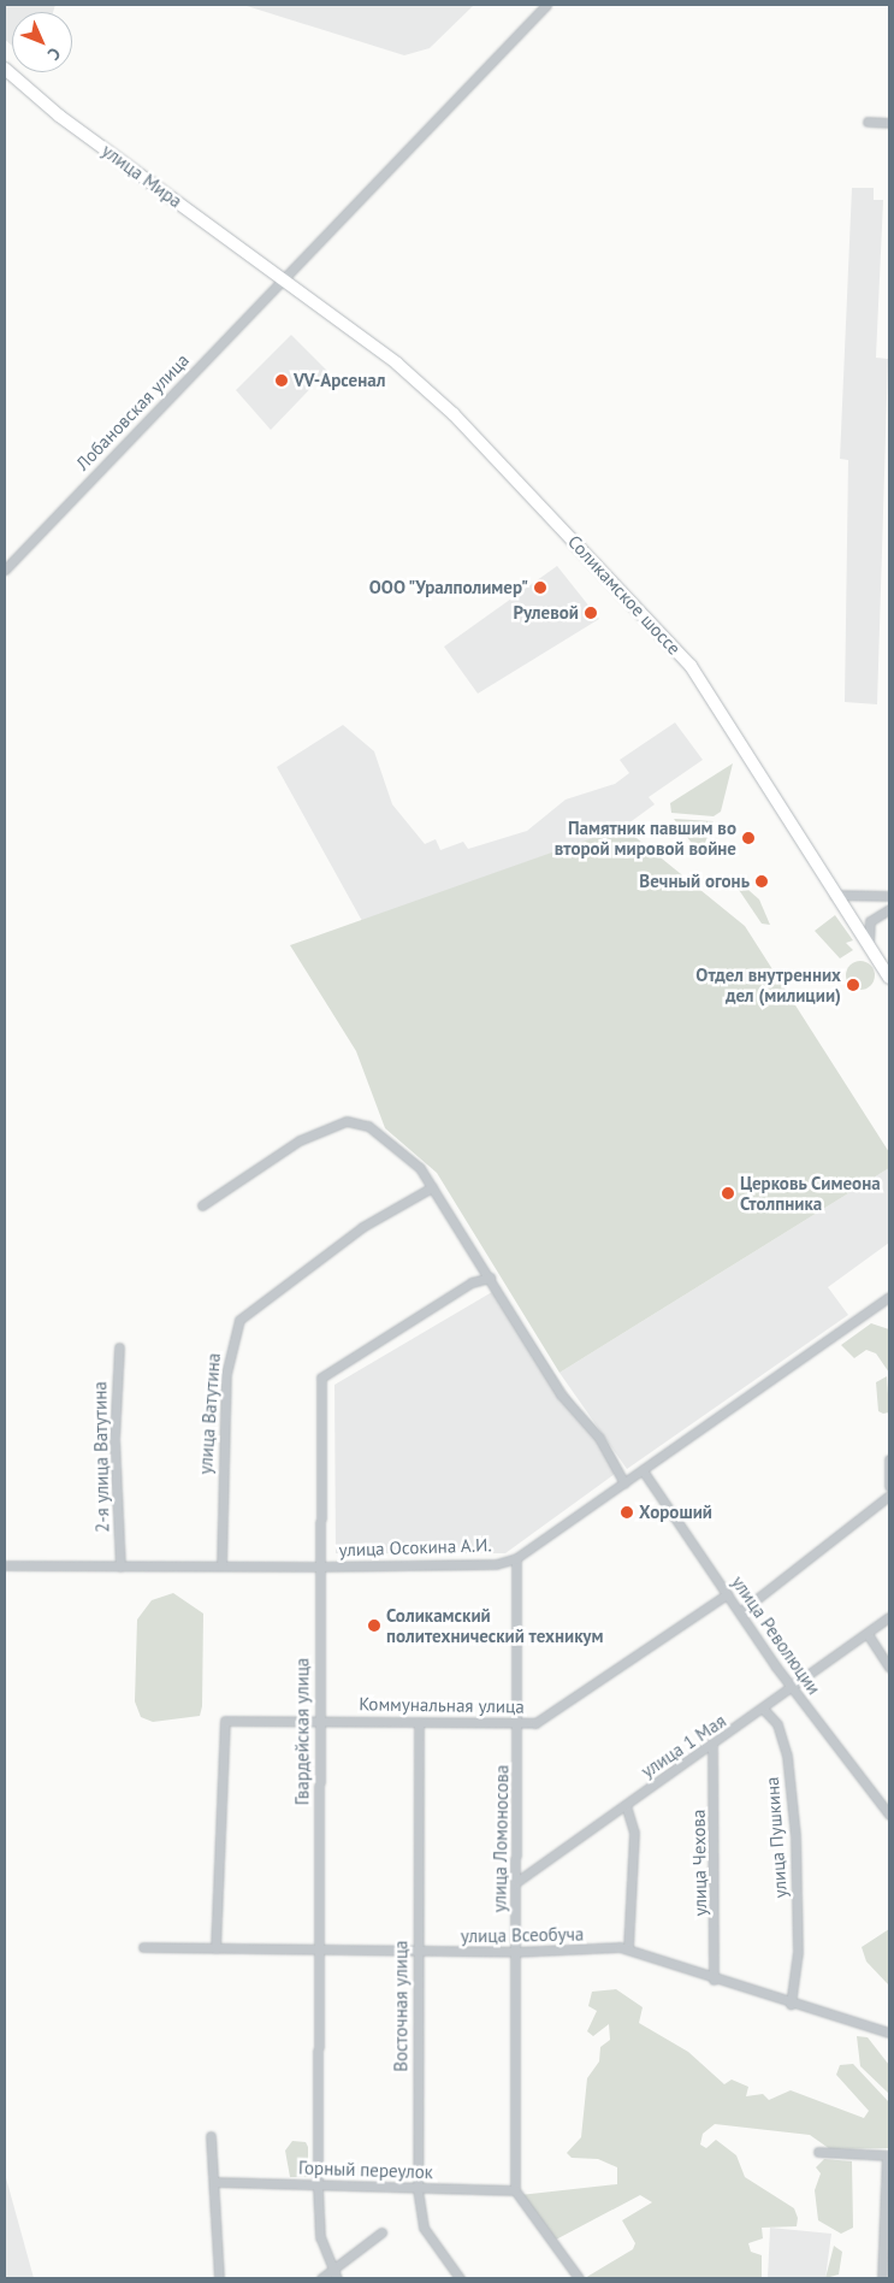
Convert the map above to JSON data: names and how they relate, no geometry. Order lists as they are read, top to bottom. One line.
{"streets":{"highway":["улица Мира","Соликамское шоссе"],"street":["Лобановская улица","улица Ватутина","2-я улица Ватутина","улица Осокина А.И.","улица Революции","Коммунальная улица","Гвардейская улица","улица 1 Мая","улица Пушкина","улица Ломоносова","улица Чехова","улица Всеобуча","Восточная улица","Горный переулок"]},"crossings":[["улица Мира","Лобановская улица"],["улица Мира","Соликамское шоссе"],["Лобановская улица","Соликамское шоссе"],["улица Ватутина","улица Осокина А.И."],["2-я улица Ватутина","улица Осокина А.И."],["улица Осокина А.И.","улица Революции"],["улица Осокина А.И.","Гвардейская улица"],["улица Осокина А.И.","улица Ломоносова"],["улица Революции","Коммунальная улица"],["улица Революции","улица 1 Мая"],["Коммунальная улица","Гвардейская улица"],["Коммунальная улица","улица Ломоносова"],["Коммунальная улица","улица Всеобуча"],["Коммунальная улица","Восточная улица"],["Гвардейская улица","улица Всеобуча"],["Гвардейская улица","Горный переулок"],["улица 1 Мая","улица Пушкина"],["улица 1 Мая","улица Ломоносова"],["улица 1 Мая","улица Чехова"],["улица Пушкина","улица Всеобуча"],["улица Ломоносова","улица Всеобуча"],["улица Ломоносова","Горный переулок"],["улица Чехова","улица Всеобуча"],["улица Всеобуча","Восточная улица"],["Восточная улица","Горный переулок"]],"places":["VV-Арсенал","OOO \"Уралполимер\"","Рулевой","Памятник павшим во второй мировой войне","Вечный огонь","Отдел внутренних дел (милиции)","Церковь Симеона Столпника","Хороший","Соликамский политехнический техникум"],"north":"bottom right"}
